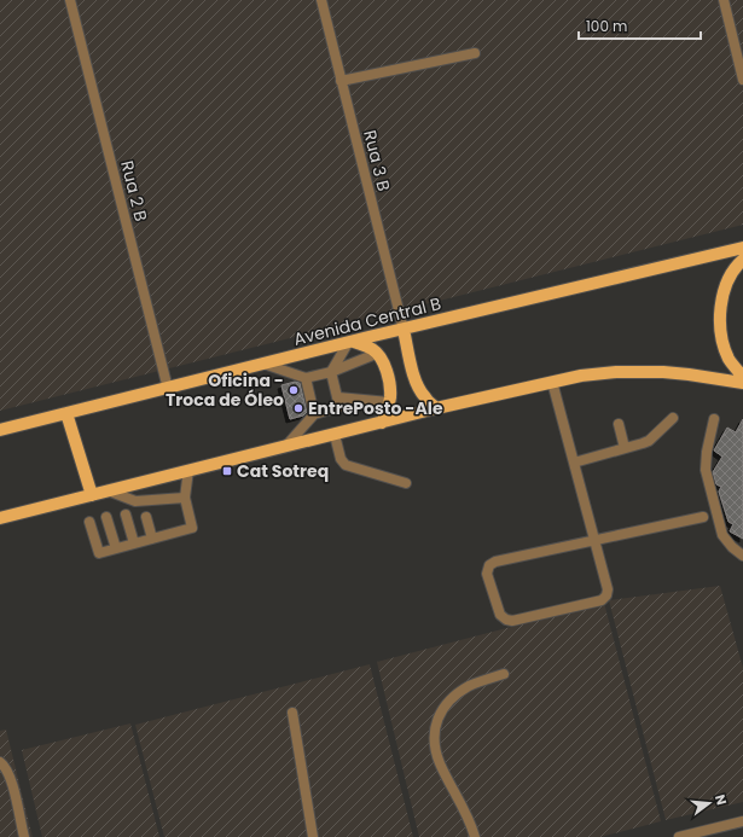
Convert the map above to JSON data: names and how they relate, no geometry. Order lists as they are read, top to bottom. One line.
{"streets":{"main road":["Avenida Central B"],"street":["Rua 3 B","Rua 2 B"]},"crossings":[["Rua 3 B","Avenida Central B"],["Rua 2 B","Avenida Central B"]],"places":{"other":["Oficina - Troca de Óleo","EntrePosto -Ale"],"transit":["Cat Sotreq"]},"scale_bar":"100 m","north":"right"}
